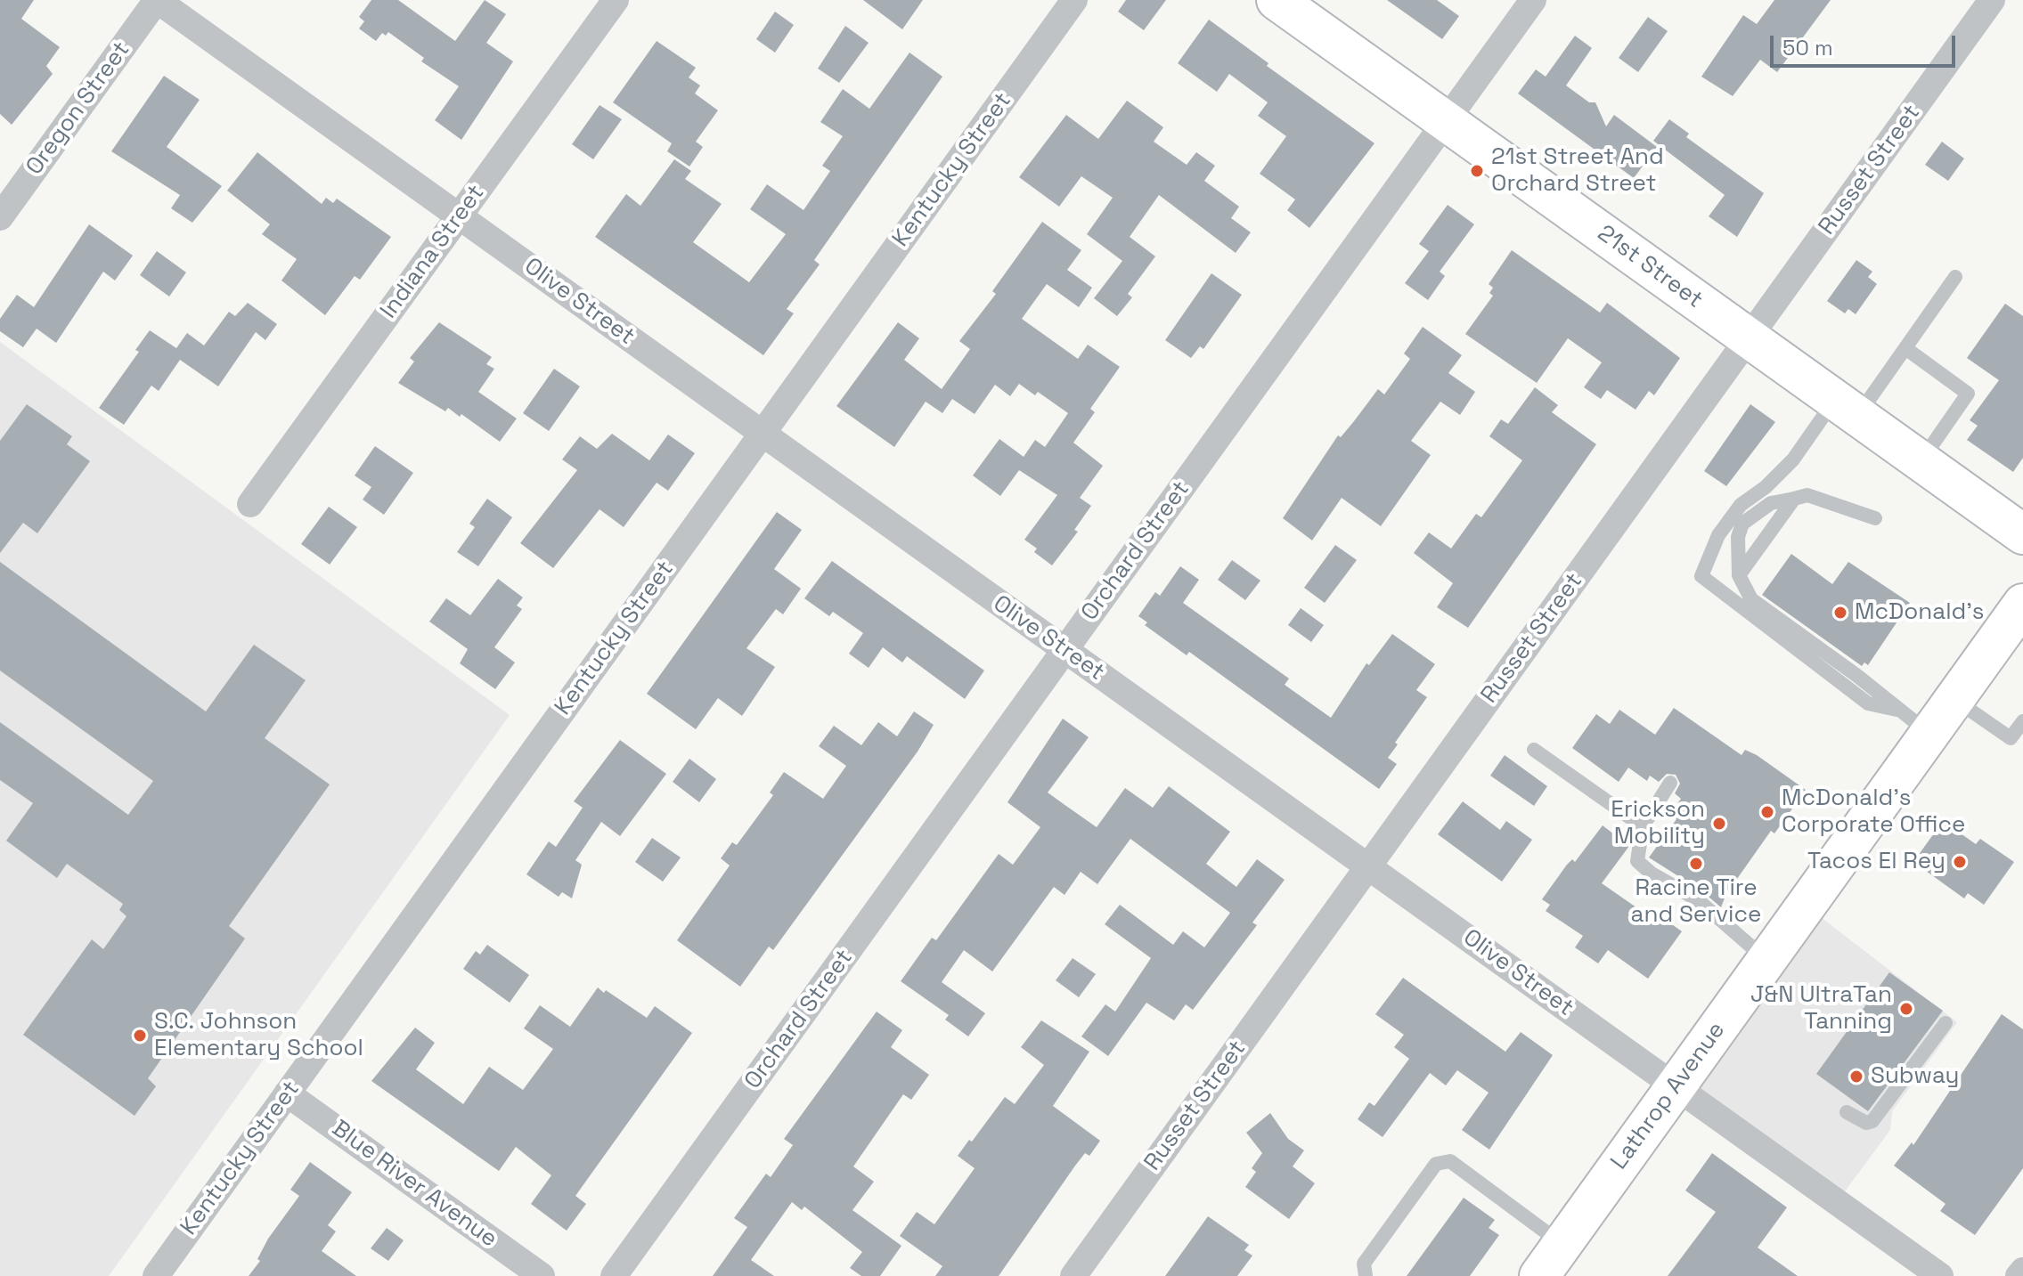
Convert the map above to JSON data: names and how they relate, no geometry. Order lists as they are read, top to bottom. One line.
{"streets":{"street":["Oregon Street","Kentucky Street","Russet Street","Indiana Street","21st Street","Olive Street","Orchard Street","Lathrop Avenue","Blue River Avenue"]},"crossings":[["Oregon Street","Olive Street"],["Kentucky Street","Olive Street"],["Kentucky Street","Blue River Avenue"],["Russet Street","21st Street"],["Russet Street","Olive Street"],["Indiana Street","Olive Street"],["21st Street","Orchard Street"],["Olive Street","Orchard Street"],["Olive Street","Lathrop Avenue"]],"places":["21st Street And Orchard Street","McDonald's","McDonald's Corporate Office","Erickson Mobility","Tacos El Rey","Racine Tire and Service","J&N UltraTan Tanning","S.C. Johnson Elementary School","Subway"],"scale_bar":"50 m"}
